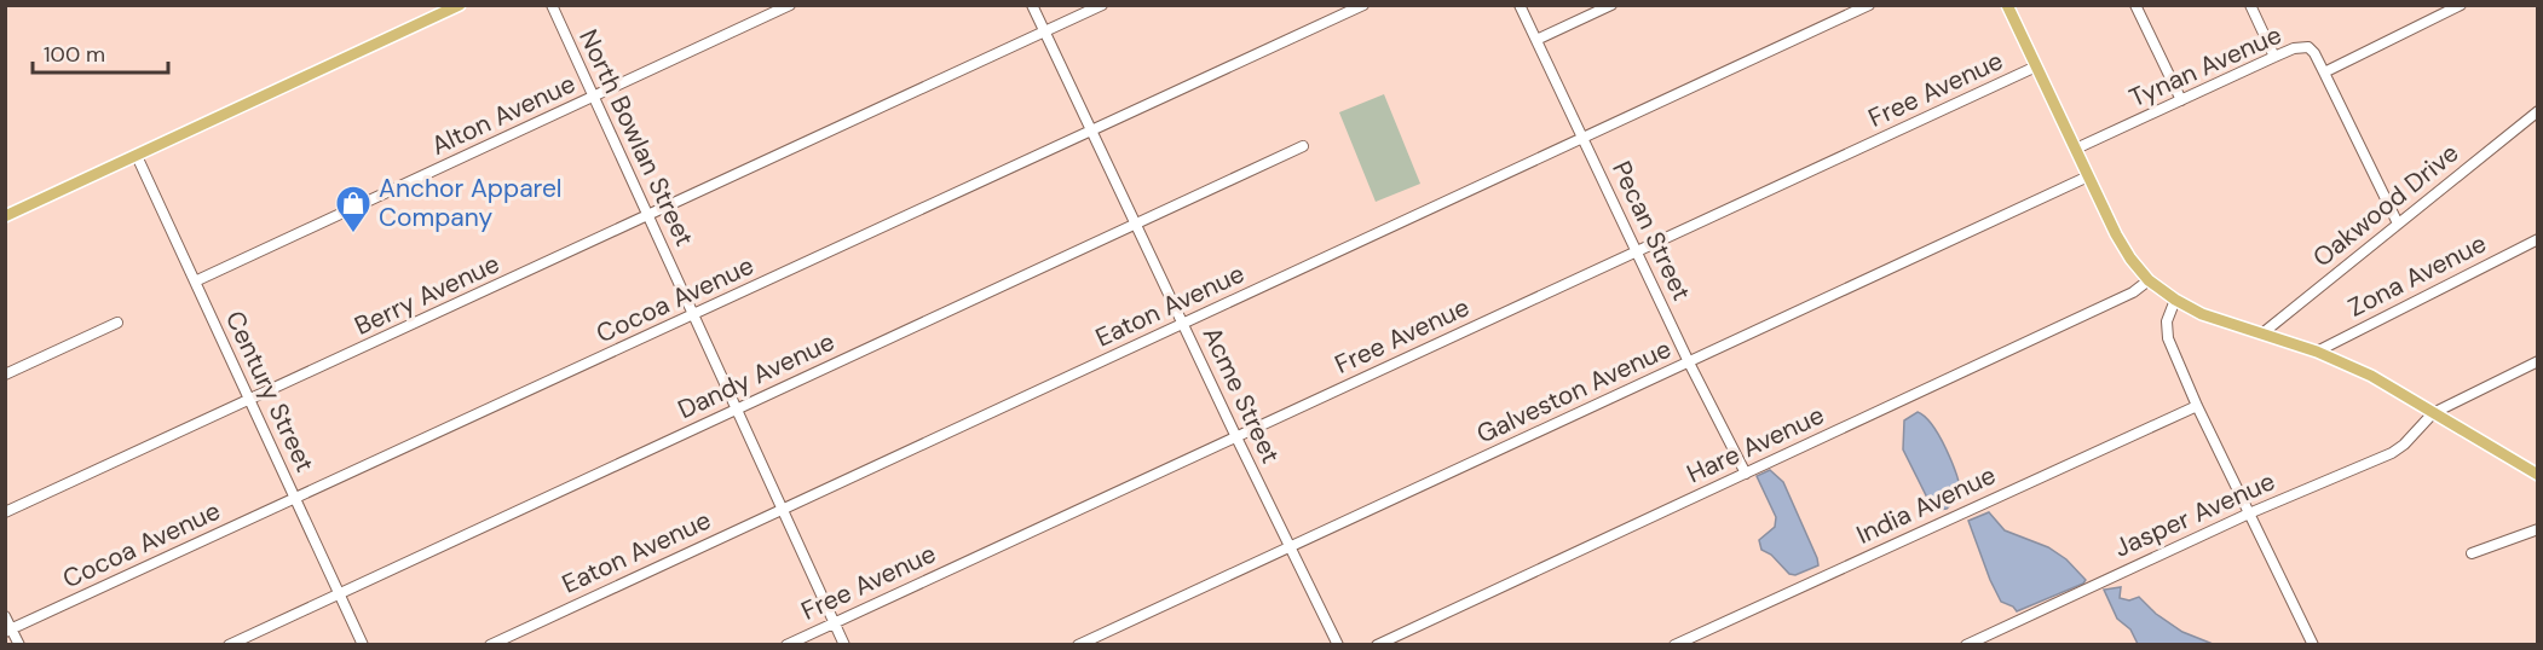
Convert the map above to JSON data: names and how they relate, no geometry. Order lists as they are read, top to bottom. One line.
{"streets":{"street":["Tynan Avenue","Free Avenue","Alton Avenue","North Bowlan Street","Oakwood Drive","Pecan Street","Zona Avenue","Berry Avenue","Cocoa Avenue","Eaton Avenue","Dandy Avenue","Century Street","Galveston Avenue","Acme Street","Hare Avenue","India Avenue","Jasper Avenue"]},"crossings":[["Free Avenue","North Bowlan Street"],["Free Avenue","Pecan Street"],["Free Avenue","Acme Street"],["Alton Avenue","North Bowlan Street"],["Alton Avenue","Century Street"],["North Bowlan Street","Berry Avenue"],["North Bowlan Street","Cocoa Avenue"],["North Bowlan Street","Eaton Avenue"],["North Bowlan Street","Dandy Avenue"],["Pecan Street","Eaton Avenue"],["Pecan Street","Galveston Avenue"],["Pecan Street","Hare Avenue"],["Berry Avenue","Century Street"],["Berry Avenue","Acme Street"],["Cocoa Avenue","Century Street"],["Cocoa Avenue","Acme Street"],["Eaton Avenue","Acme Street"],["Dandy Avenue","Century Street"],["Dandy Avenue","Acme Street"],["Galveston Avenue","Acme Street"]],"places":{"shop":["Anchor Apparel Company"]},"scale_bar":"100 m"}
